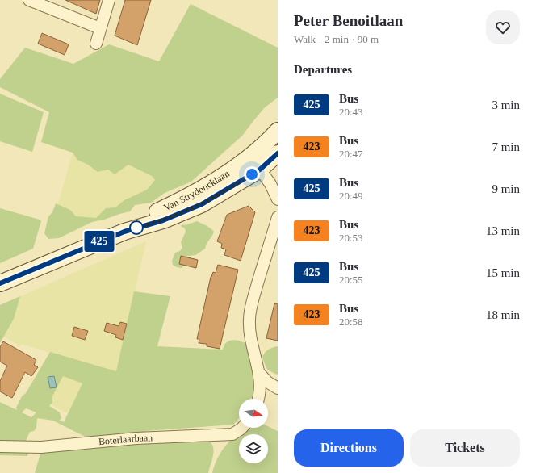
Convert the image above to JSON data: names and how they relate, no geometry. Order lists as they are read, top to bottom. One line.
{"streets":{"main road":["Van Strydoncklaan"],"street":["Boterlaarbaan"]},"lines":["bus line 425"],"north":"right","page":{"on_map":"425","heading":[["Peter Benoitlaan","Walk · 2 min · 90 m"],"Departures"],"list":[{"mark":"425","name":"Bus","note":"20:43","value":"3 min"},{"mark":"423","name":"Bus","note":"20:47","value":"7 min"},{"mark":"425","name":"Bus","note":"20:49","value":"9 min"},{"mark":"423","name":"Bus","note":"20:53","value":"13 min"},{"mark":"425","name":"Bus","note":"20:55","value":"15 min"},{"mark":"423","name":"Bus","note":"20:58","value":"18 min"}],"buttons":["Directions","Tickets"]}}
